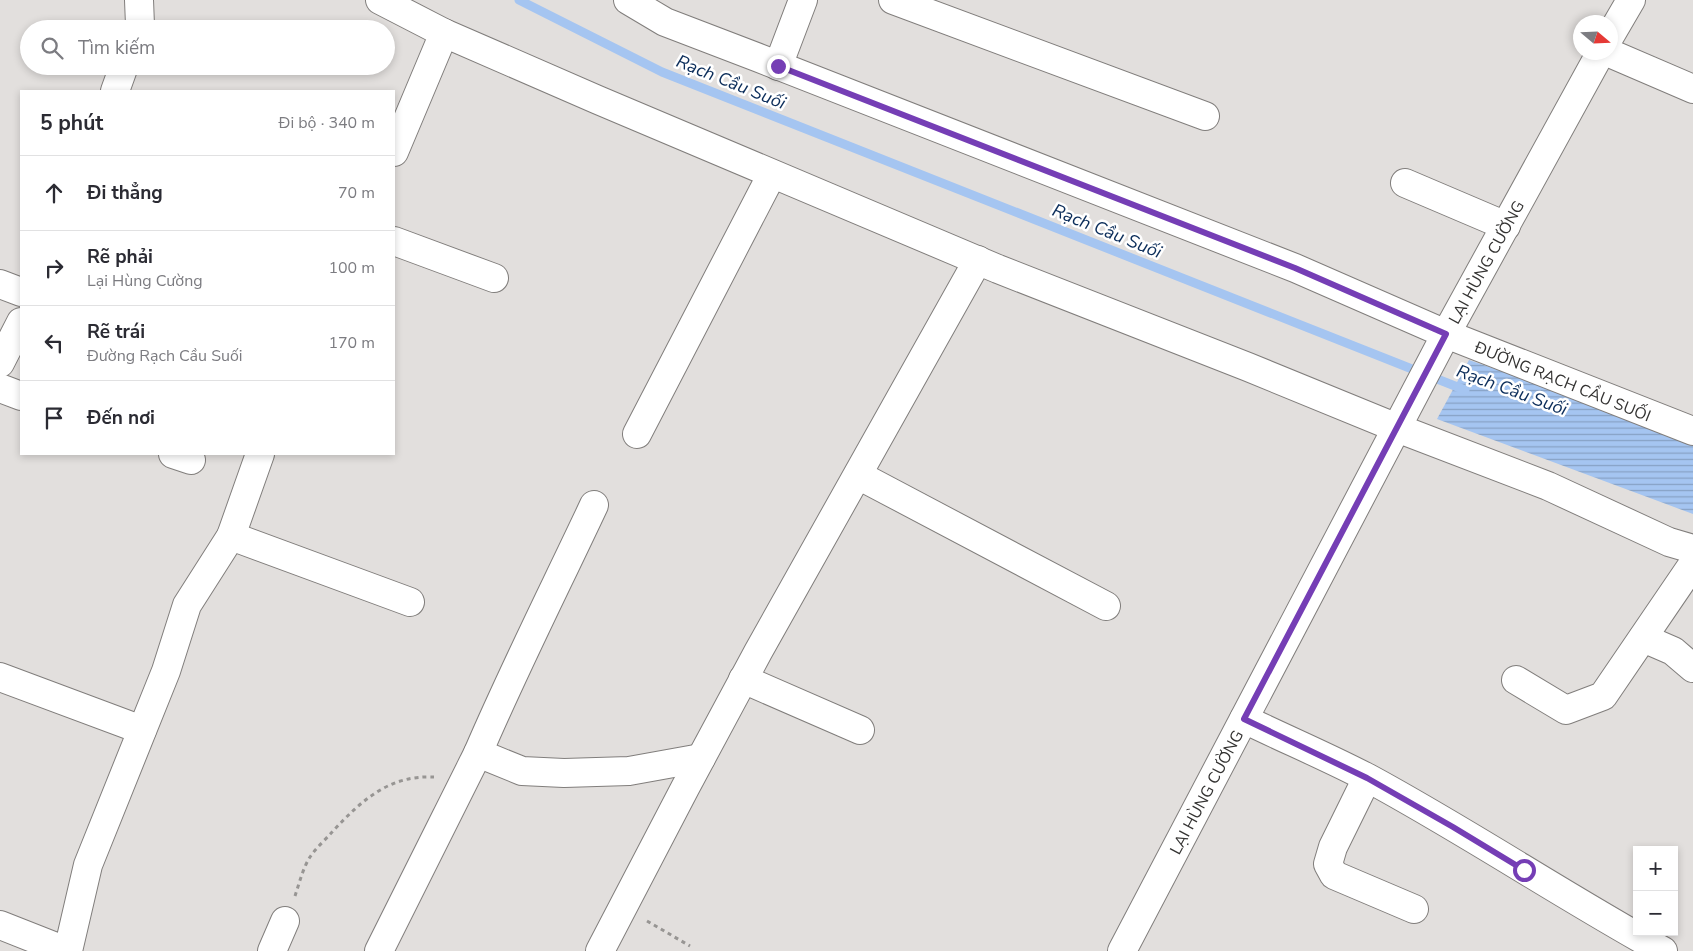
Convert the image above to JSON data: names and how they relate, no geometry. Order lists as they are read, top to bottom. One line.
{"streets":{"street":["LẠI HÙNG CƯỜNG","ĐƯỜNG RẠCH CẦU SUỐI"]},"crossings":[["LẠI HÙNG CƯỜNG","ĐƯỜNG RẠCH CẦU SUỐI"]],"water":["Rạch Cầu Suối"],"north":"right","page":{"search":"Tìm kiếm","heading":["5 phút","Đi bộ · 340 m"],"list":[["Đi thẳng","70 m"],["Rẽ phải","Lại Hùng Cường","100 m"],["Rẽ trái","Đường Rạch Cầu Suối","170 m"],"Đến nơi"],"map_buttons":["+","−"]}}
